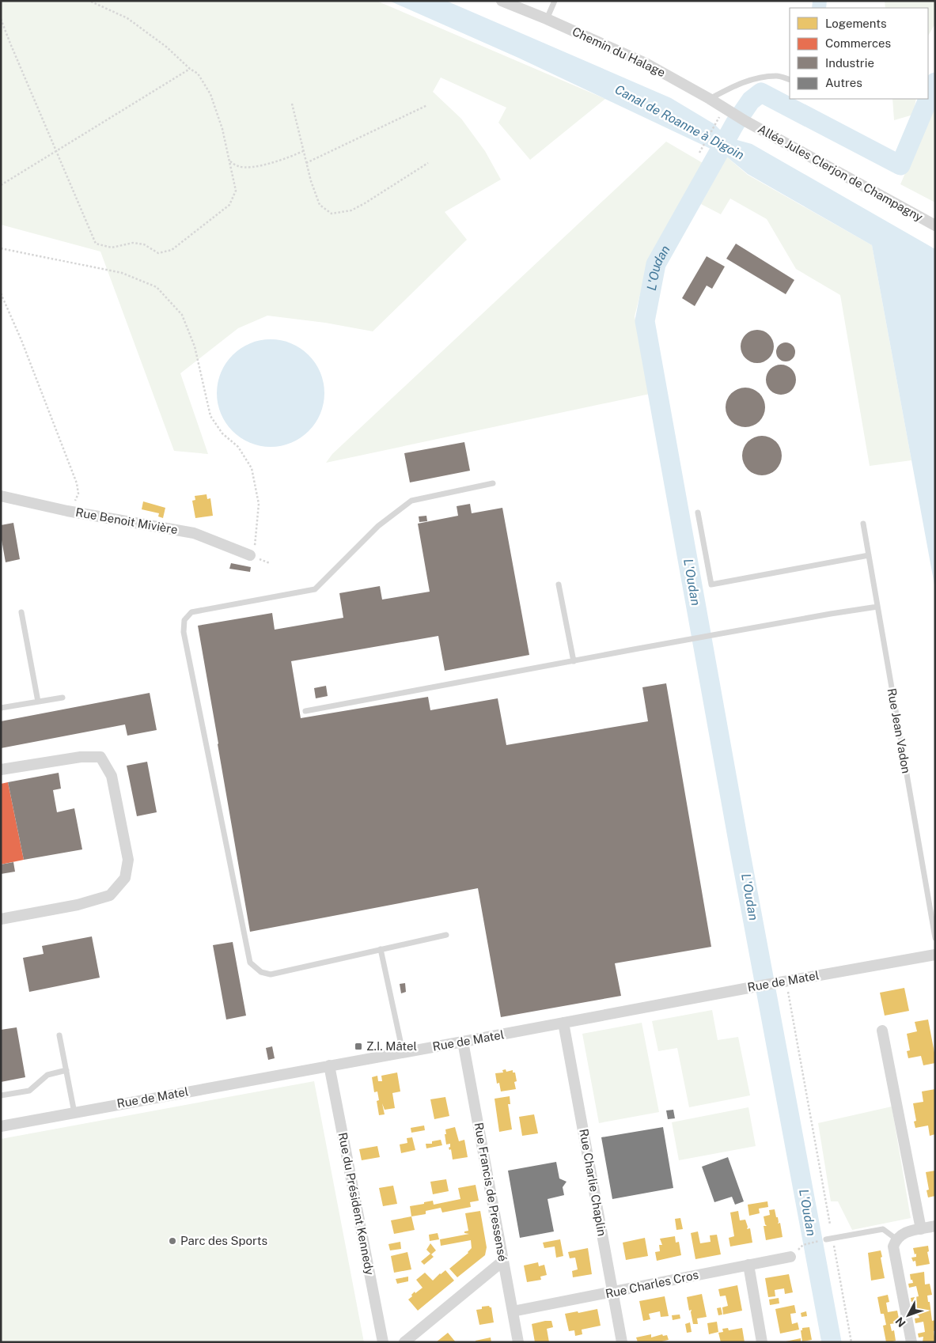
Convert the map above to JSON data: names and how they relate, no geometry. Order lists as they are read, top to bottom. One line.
{"streets":{"street":["Chemin du Halage","Allée Jules Clerjon de Champagny","Rue Benoit Mivière","Rue de Matel","Rue Charlie Chaplin","Rue Francis de Pressensé","Rue du Président Kennedy","Rue Charles Cros"],"lane":["Rue Jean Vadon"]},"crossings":[["Chemin du Halage","Allée Jules Clerjon de Champagny"],["Rue de Matel","Rue Charlie Chaplin"],["Rue de Matel","Rue Francis de Pressensé"],["Rue de Matel","Rue du Président Kennedy"],["Rue Charlie Chaplin","Rue Charles Cros"],["Rue Francis de Pressensé","Rue Charles Cros"]],"water":["Canal de Roanne à Digoin","L'Oudan"],"places":{"transit":["Z.I. Mâtel"],"other":["Parc des Sports"]},"legend":["Logements","Commerces","Industrie","Autres"],"north":"bottom left"}
